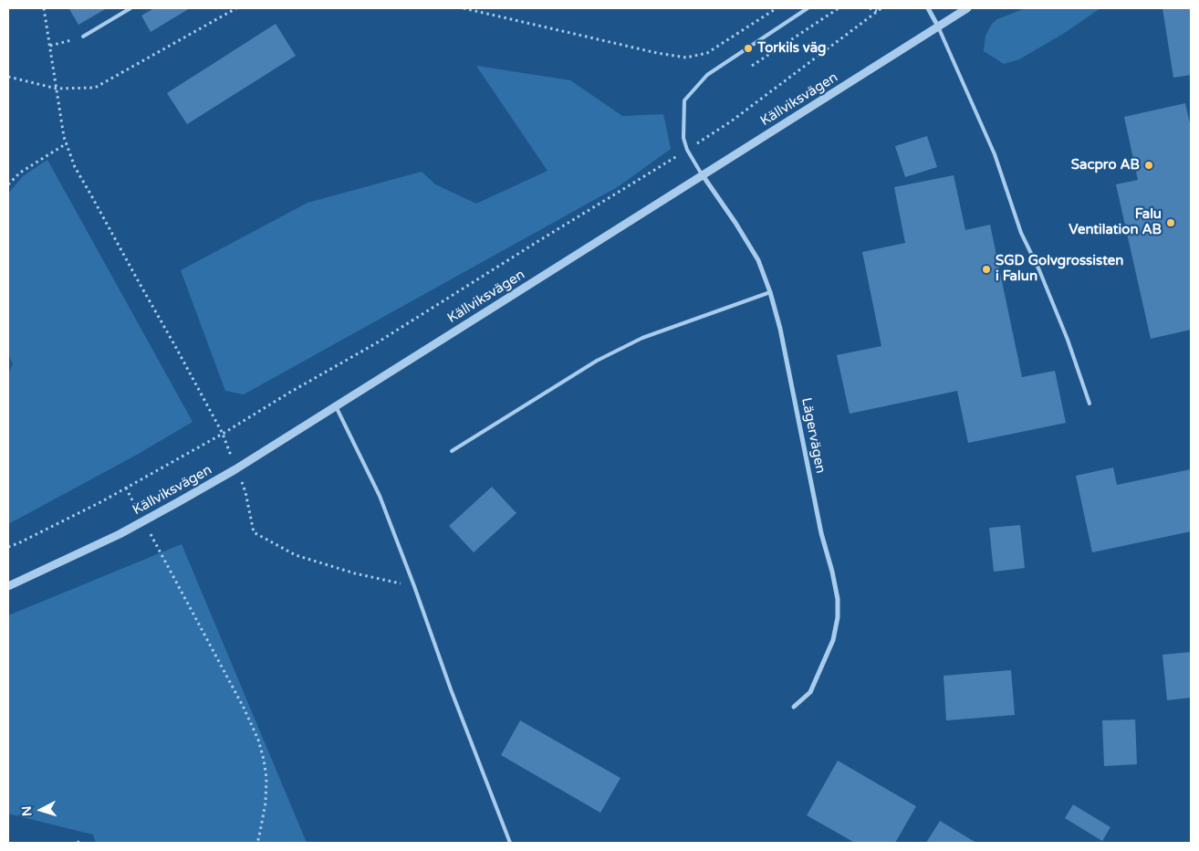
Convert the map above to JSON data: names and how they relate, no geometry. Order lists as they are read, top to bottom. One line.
{"streets":{"street":["Källviksvägen","Lägervägen"]},"crossings":[["Källviksvägen","Lägervägen"]],"places":["Torkils väg","Sacpro AB","Falu Ventilation AB","SGD Golvgrossisten i Falun"],"north":"left"}
